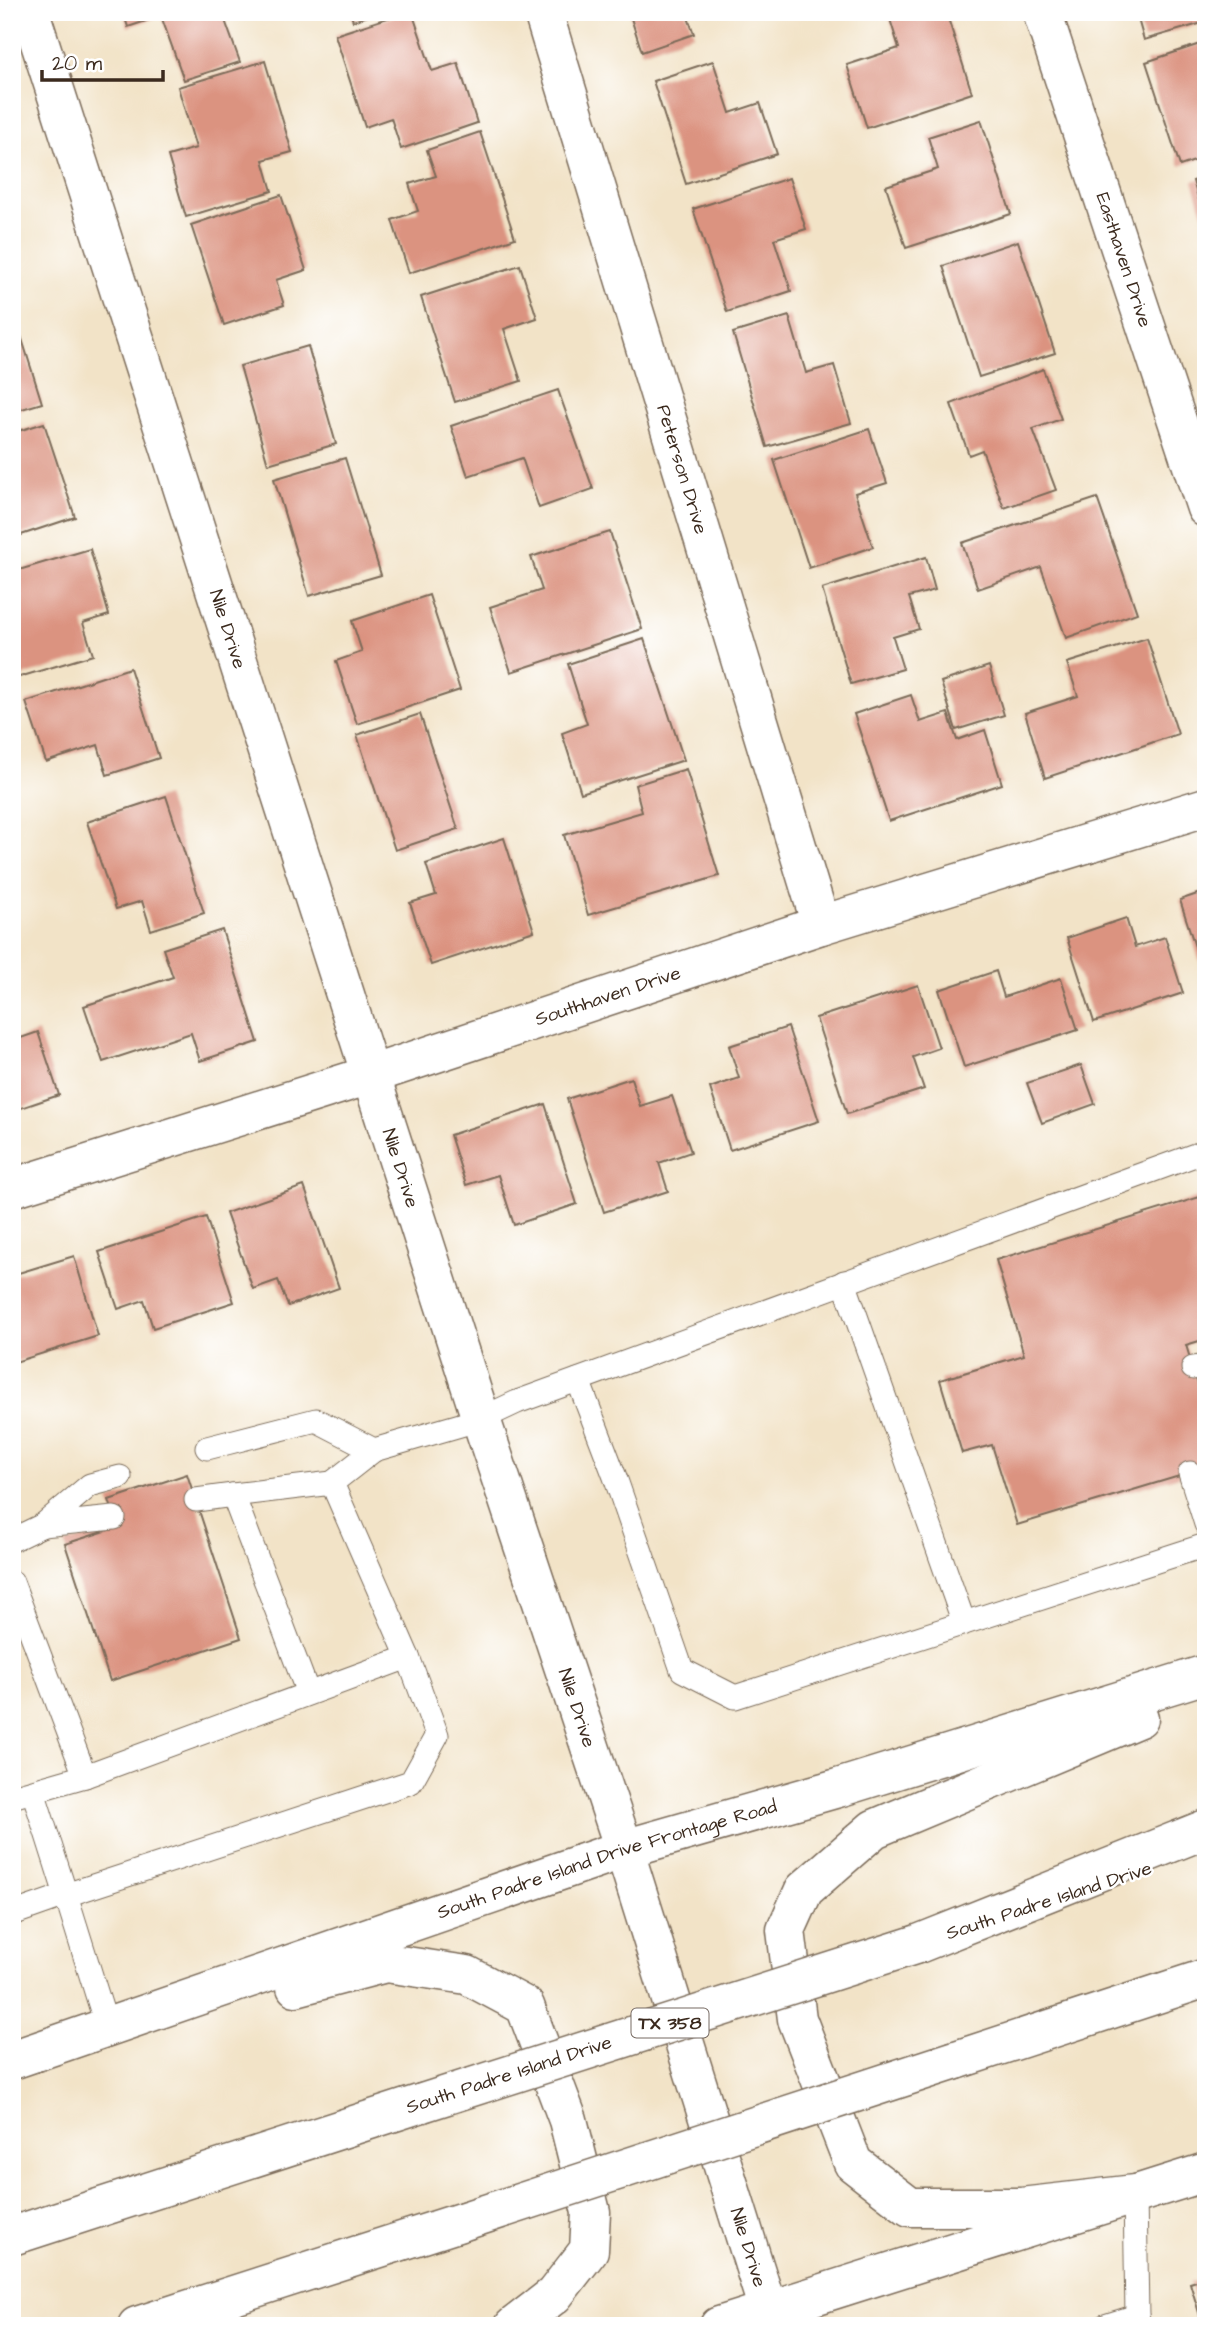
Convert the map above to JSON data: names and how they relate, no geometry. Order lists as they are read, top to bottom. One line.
{"streets":{"main road":["Easthaven Drive","Peterson Drive","Nile Drive","Southhaven Drive","South Padre Island Drive Frontage Road","South Padre Island Drive","TX 358"]},"crossings":[["Peterson Drive","Southhaven Drive"],["Nile Drive","Southhaven Drive"],["Nile Drive","South Padre Island Drive Frontage Road"]],"scale_bar":"20 m"}
